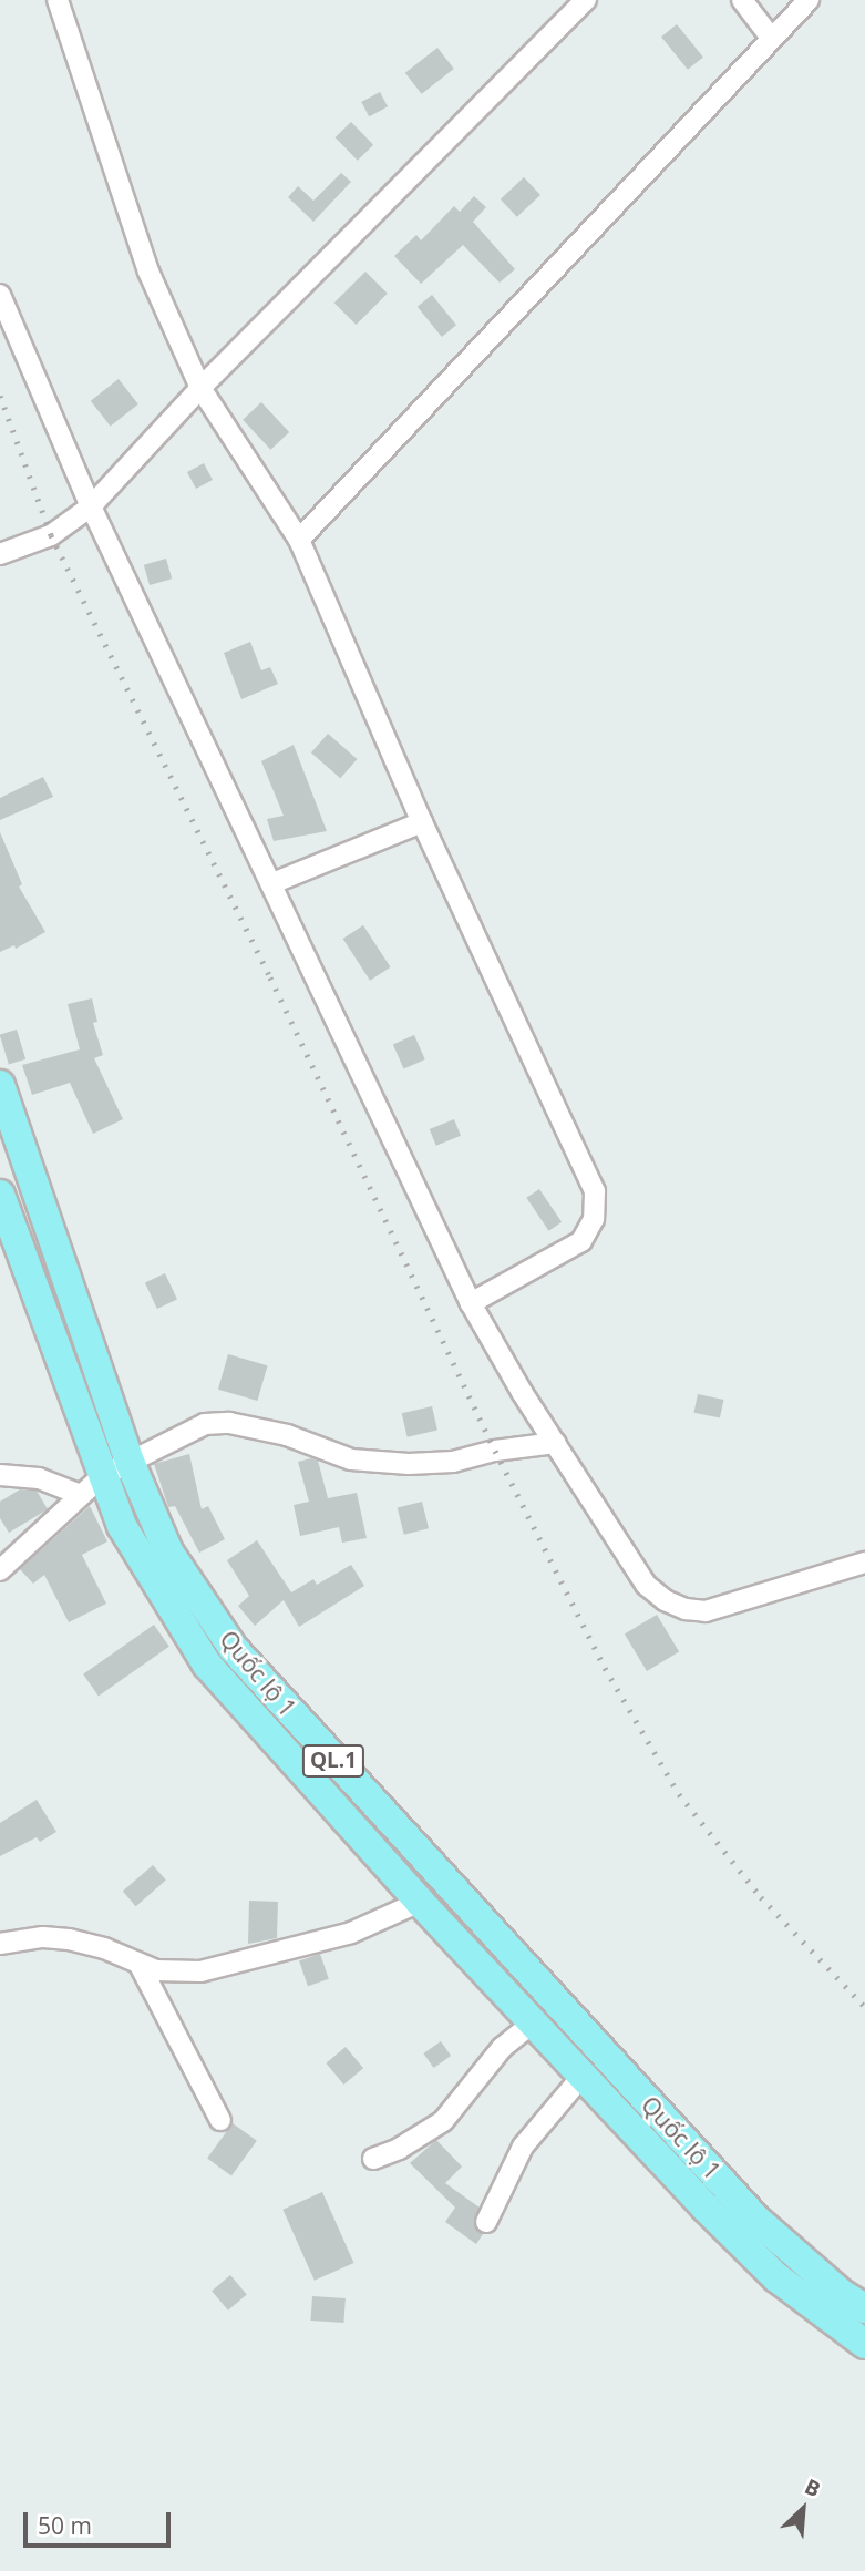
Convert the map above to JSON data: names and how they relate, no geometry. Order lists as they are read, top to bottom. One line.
{"streets":{"highway":["Quốc lộ 1","QL.1"]},"scale_bar":"50 m","north":"top right"}
